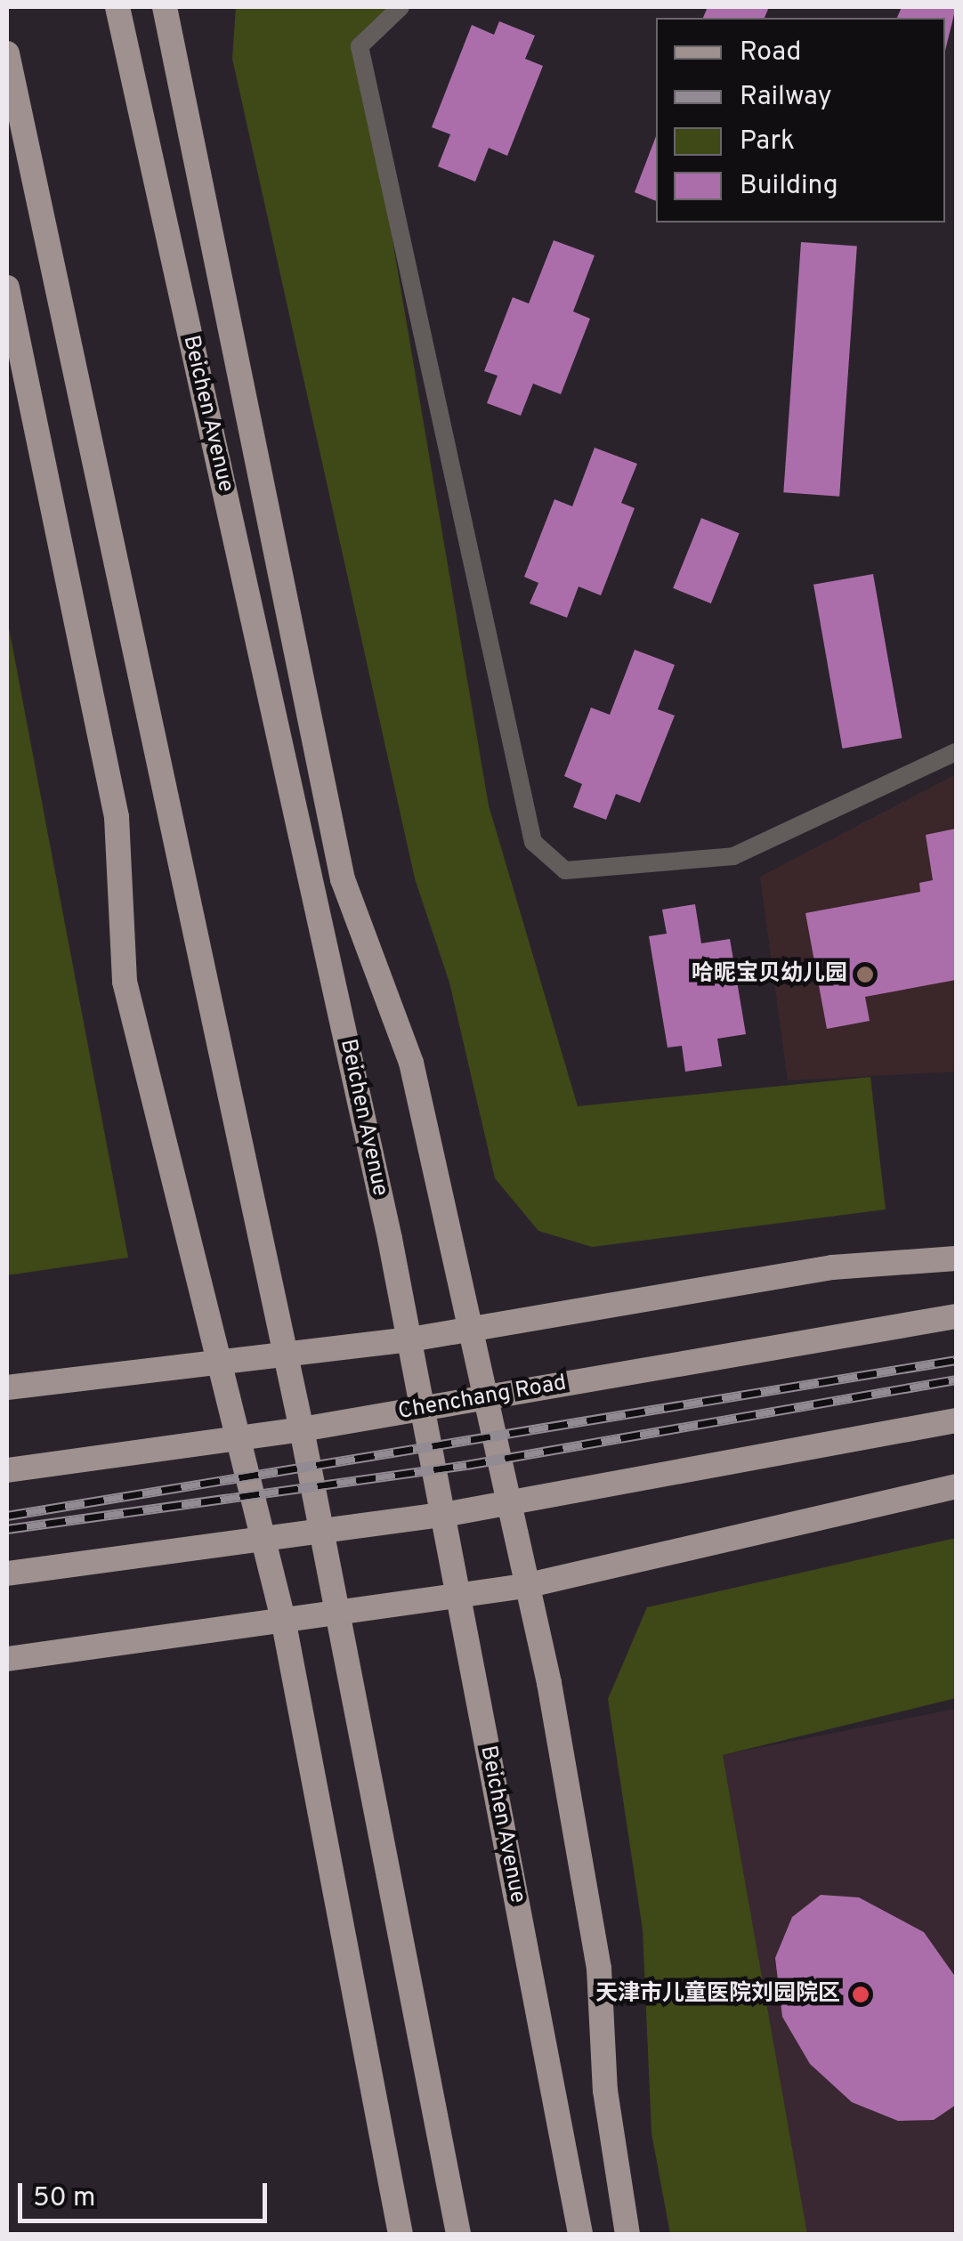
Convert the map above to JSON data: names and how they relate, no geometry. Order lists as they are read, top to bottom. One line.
{"streets":{"main road":["Beichen Avenue","Chenchang Road"]},"crossings":[["Beichen Avenue","Chenchang Road"]],"places":["哈昵宝贝幼儿园","天津市儿童医院刘园院区"],"legend":["Road","Railway","Park","Building"],"scale_bar":"50 m"}
